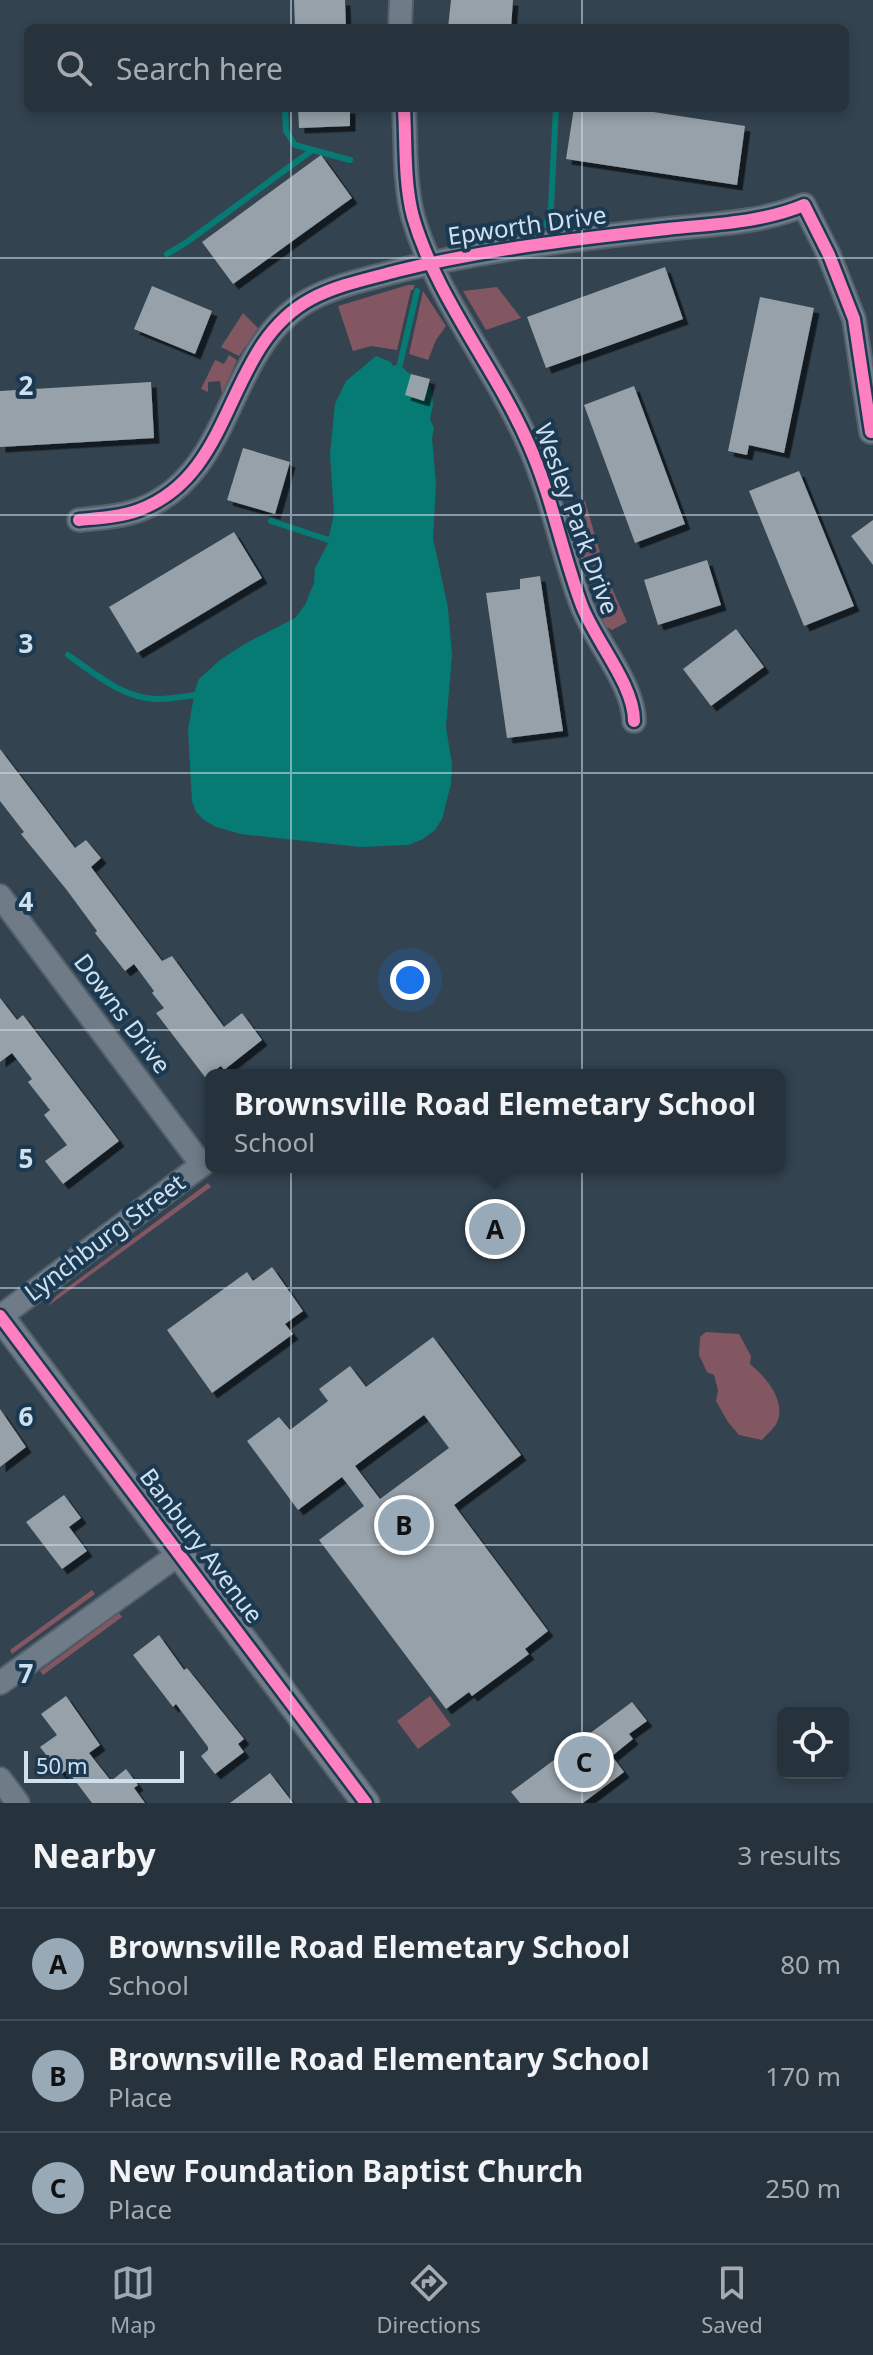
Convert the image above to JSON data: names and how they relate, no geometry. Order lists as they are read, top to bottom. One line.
{"streets":{"street":["Epworth Drive","Wesley Park Drive","Downs Drive","Lynchburg Street","Banbury Avenue"]},"crossings":[["Epworth Drive","Wesley Park Drive"],["Lynchburg Street","Banbury Avenue"]],"scale_bar":"50 m","page":{"search":"Search here","popup":["Brownsville Road Elemetary School","School"],"pins":["A","B","C"],"scale":"50 m","heading":["Nearby","3 results"],"list":[{"mark":"A","name":"Brownsville Road Elemetary School","note":"School","value":"80 m"},{"mark":"B","name":"Brownsville Road Elementary School","note":"Place","value":"170 m"},{"mark":"C","name":"New Foundation Baptist Church","note":"Place","value":"250 m"}],"nav":["Map","Directions","Saved"]},"grid":{"rows":["2","3","4","5","6","7"]}}
